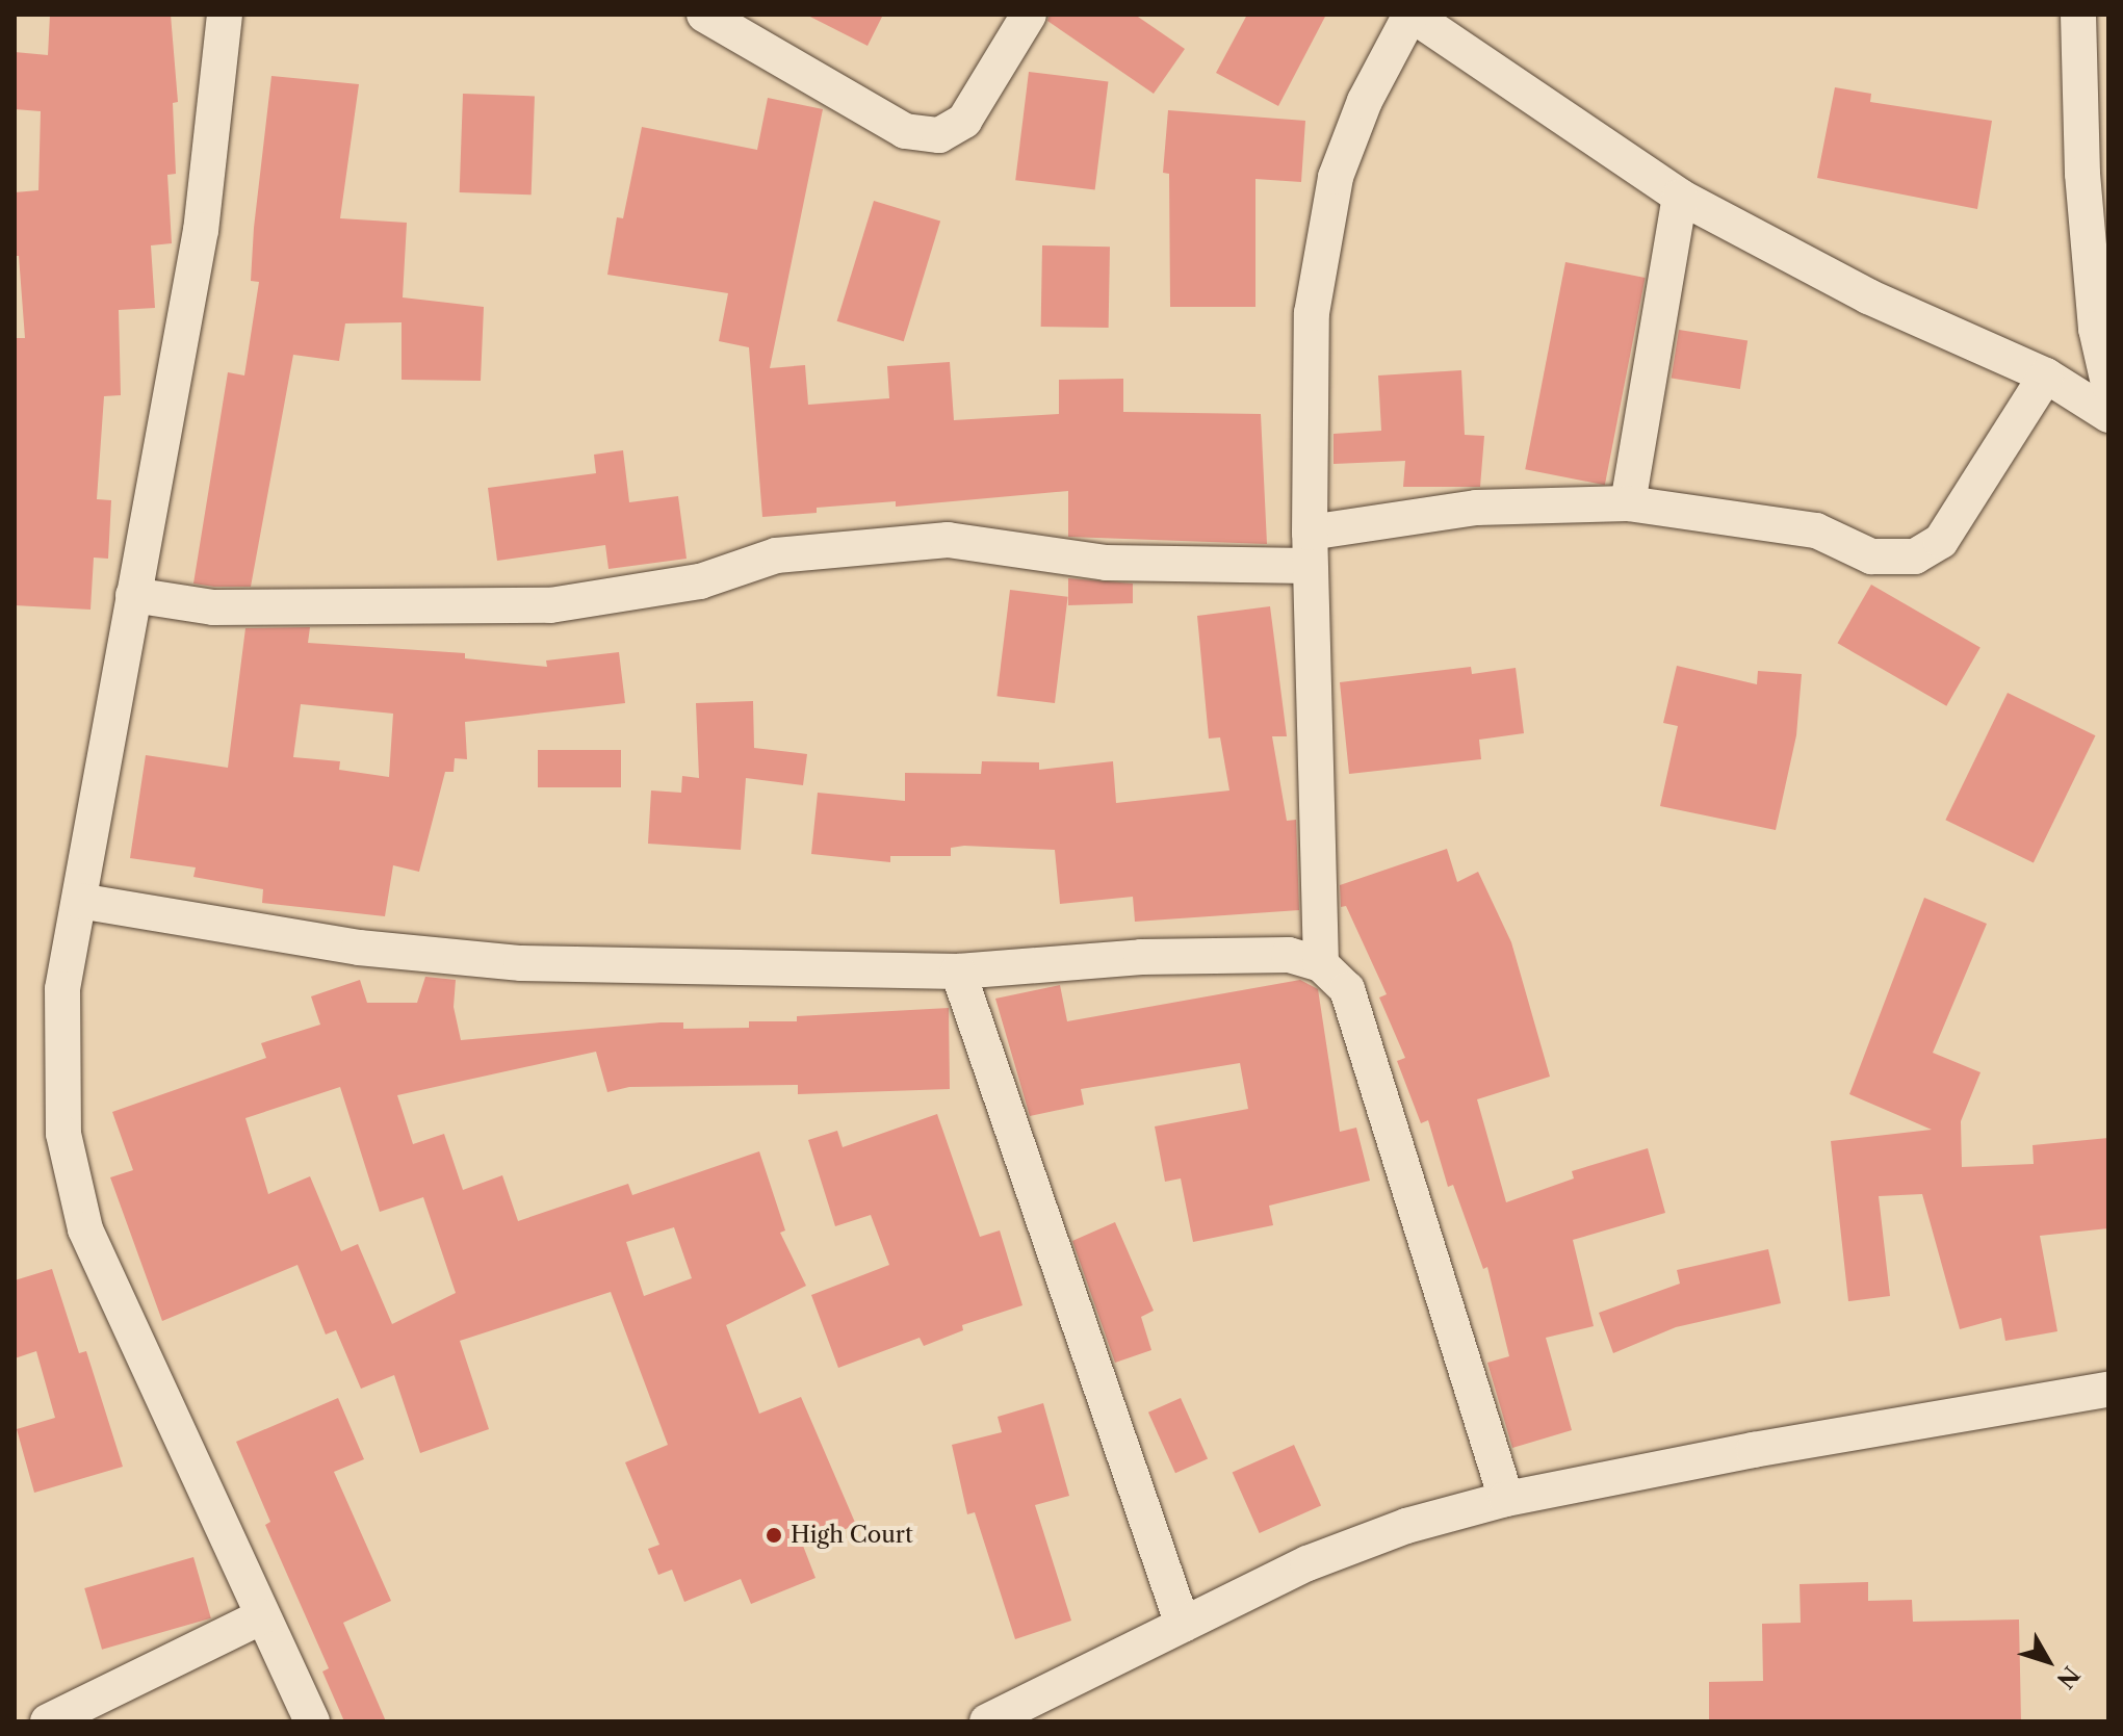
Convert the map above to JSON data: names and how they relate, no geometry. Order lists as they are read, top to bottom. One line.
{"places":["High Court"],"north":"bottom right"}
